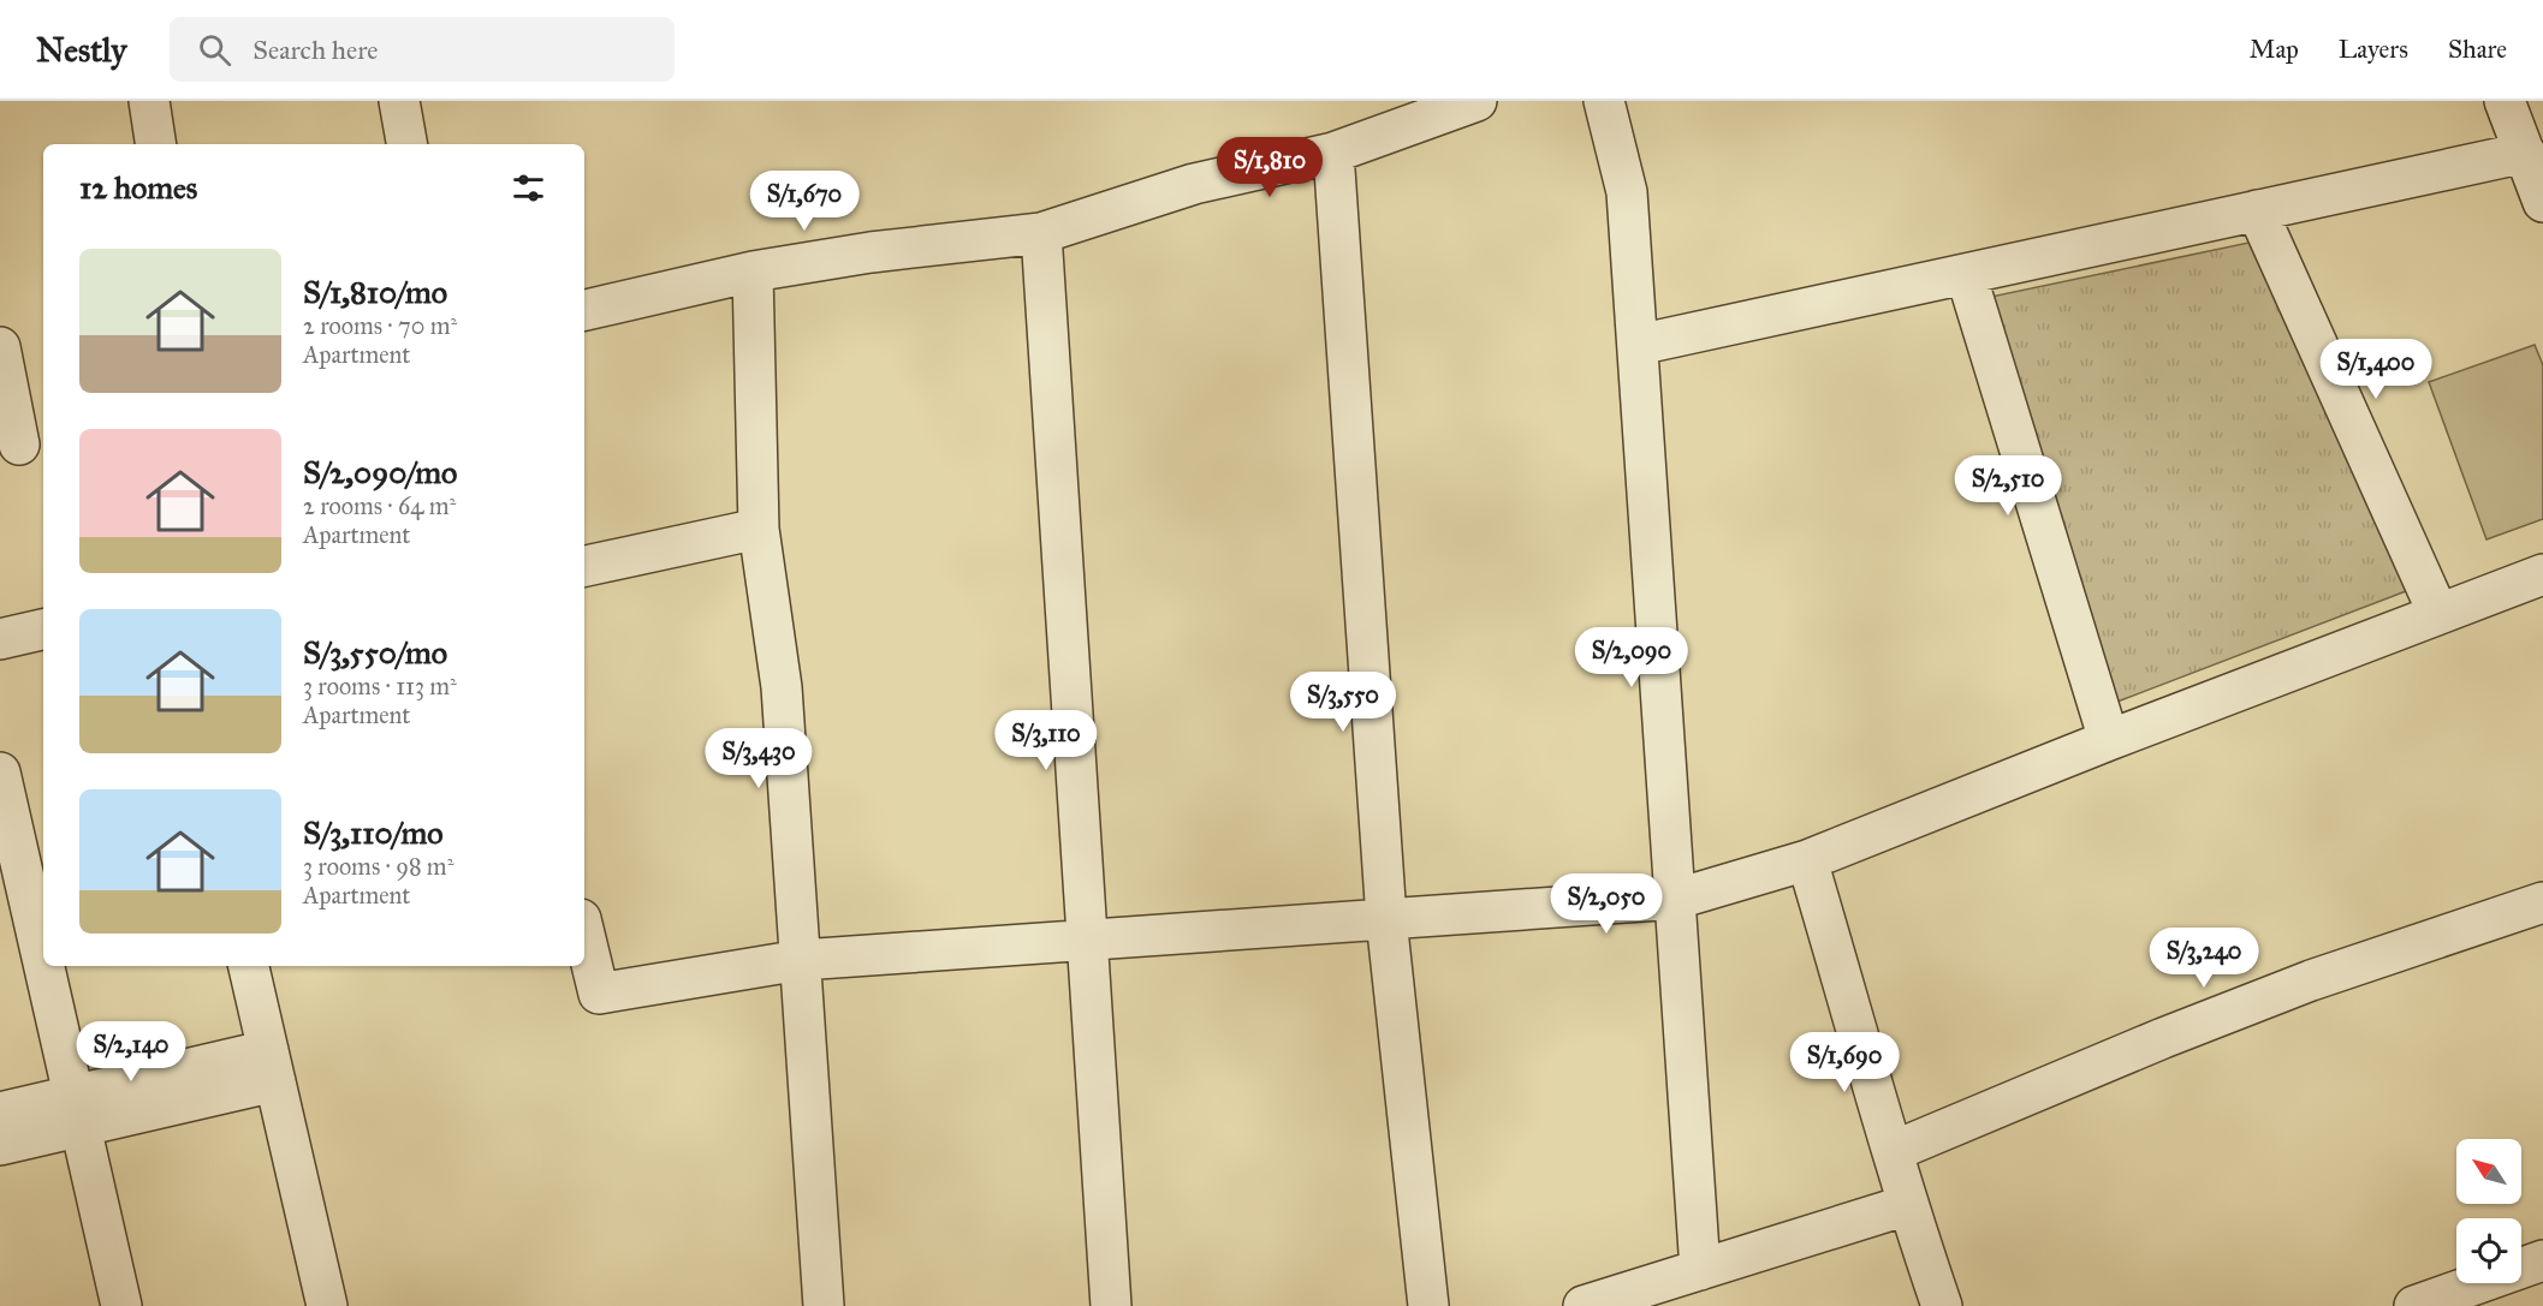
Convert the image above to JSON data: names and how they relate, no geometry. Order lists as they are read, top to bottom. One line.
{"north":"top left","page":{"header":"Nestly","search":"Search here","nav":["Map","Layers","Share"],"price":["S/1,810","S/1,670","S/1,400","S/2,510","S/2,090","S/3,550","S/3,110","S/3,430","S/2,050","S/3,240","S/2,140","S/1,690"],"heading":"12 homes","list":[{"name":"S/1,810/mo","note":"2 rooms · 70 m² · Apartment"},{"name":"S/2,090/mo","note":"2 rooms · 64 m² · Apartment"},{"name":"S/3,550/mo","note":"3 rooms · 113 m² · Apartment"},{"name":"S/3,110/mo","note":"3 rooms · 98 m² · Apartment"}]}}
